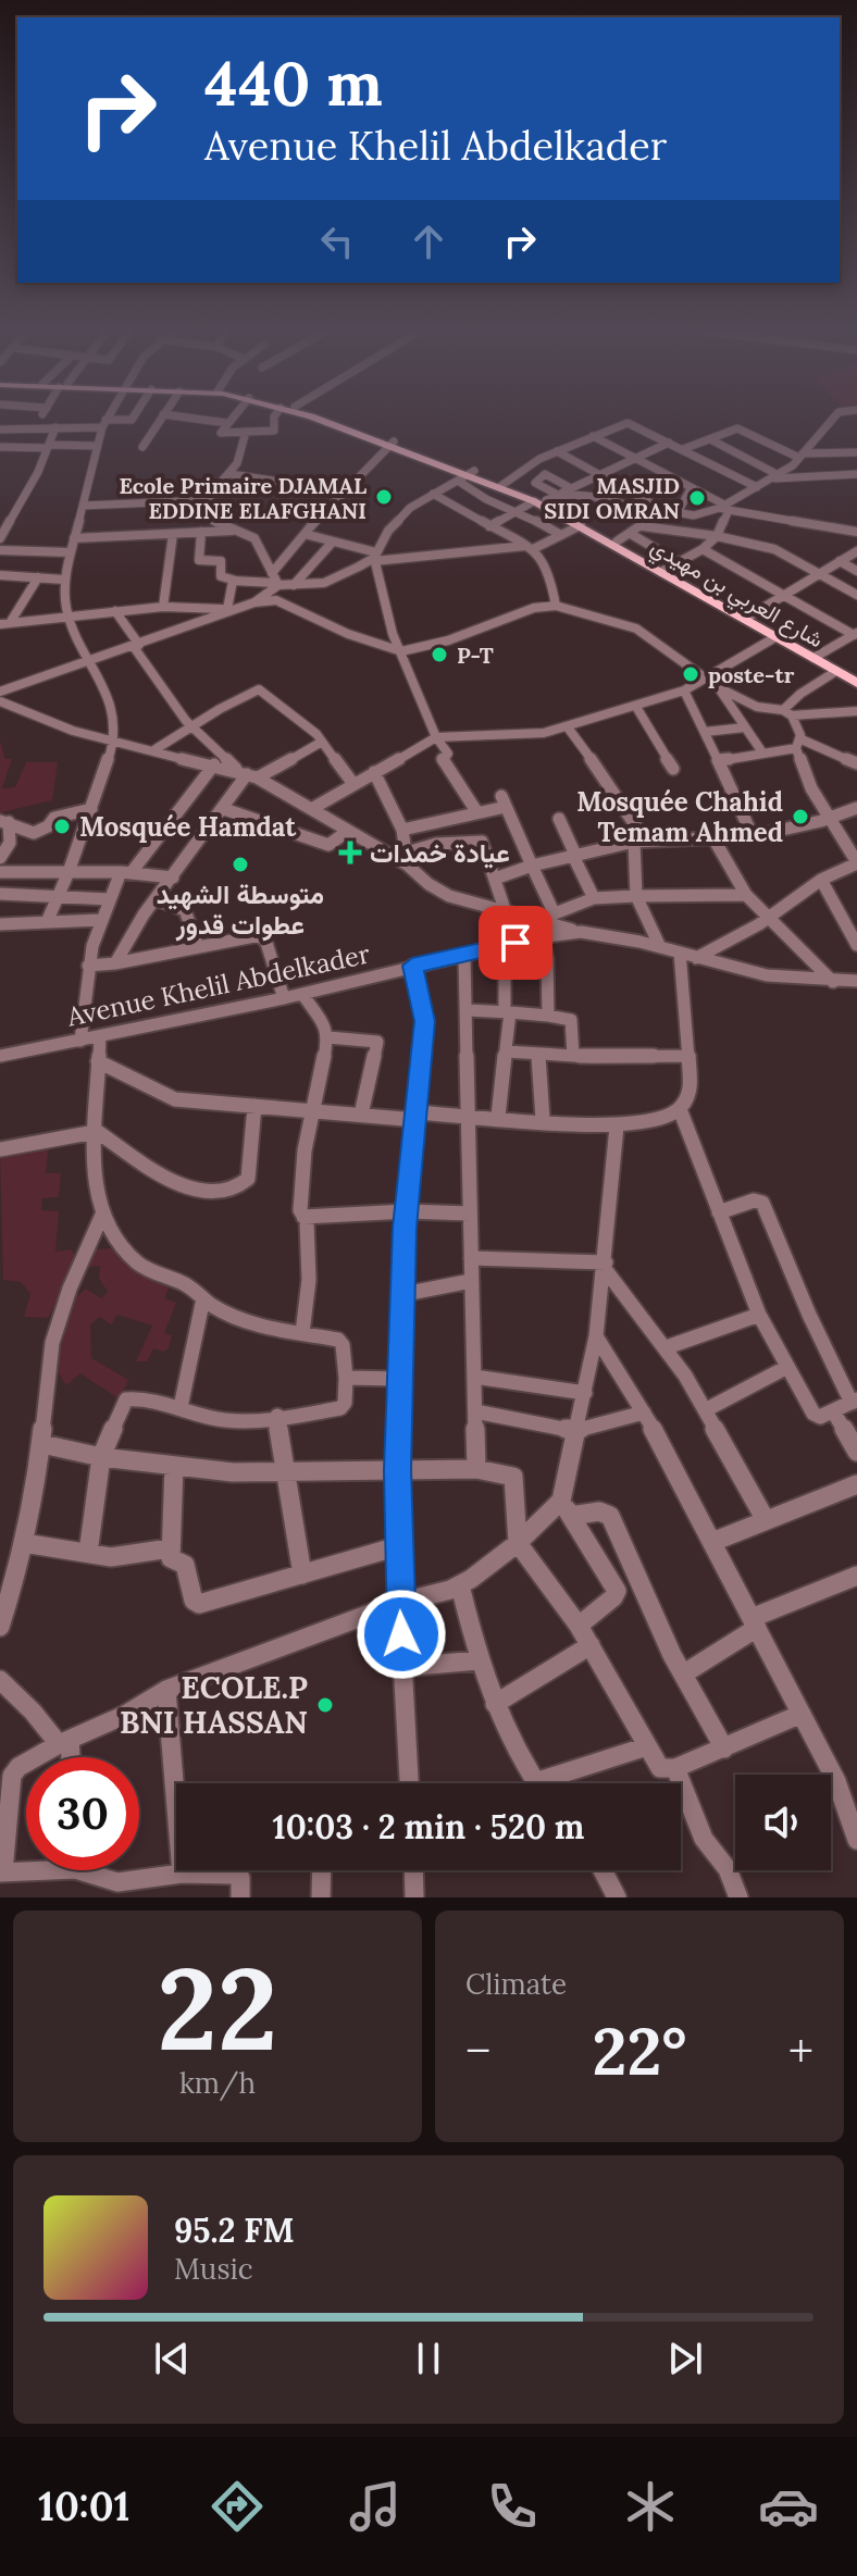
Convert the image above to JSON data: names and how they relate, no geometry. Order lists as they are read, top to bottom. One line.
{"streets":{"main road":["شارع العربي بن مهيدي"],"street":["Avenue Khelil Abdelkader"]},"places":{"other":["Ecole Primaire DJAMAL EDDINE ELAFGHANI","MASJID SIDI OMRAN","P-T","poste-tr","Mosquée Chahid Temam Ahmed","Mosquée Hamdat","متوسطة الشهيد عطوات قدور","ECOLE.P BNI HASSAN"],"health":["عيادة خمدات"]},"page":{"turn":["440 m","Avenue Khelil Abdelkader"],"limit":"30","trip":"10:03 · 2 min · 520 m","tile":[["22","km/h"],"Climate"],"heat":["−","22°","+"],"song":["95.2 FM","Music"],"tabs":"10:01"}}
